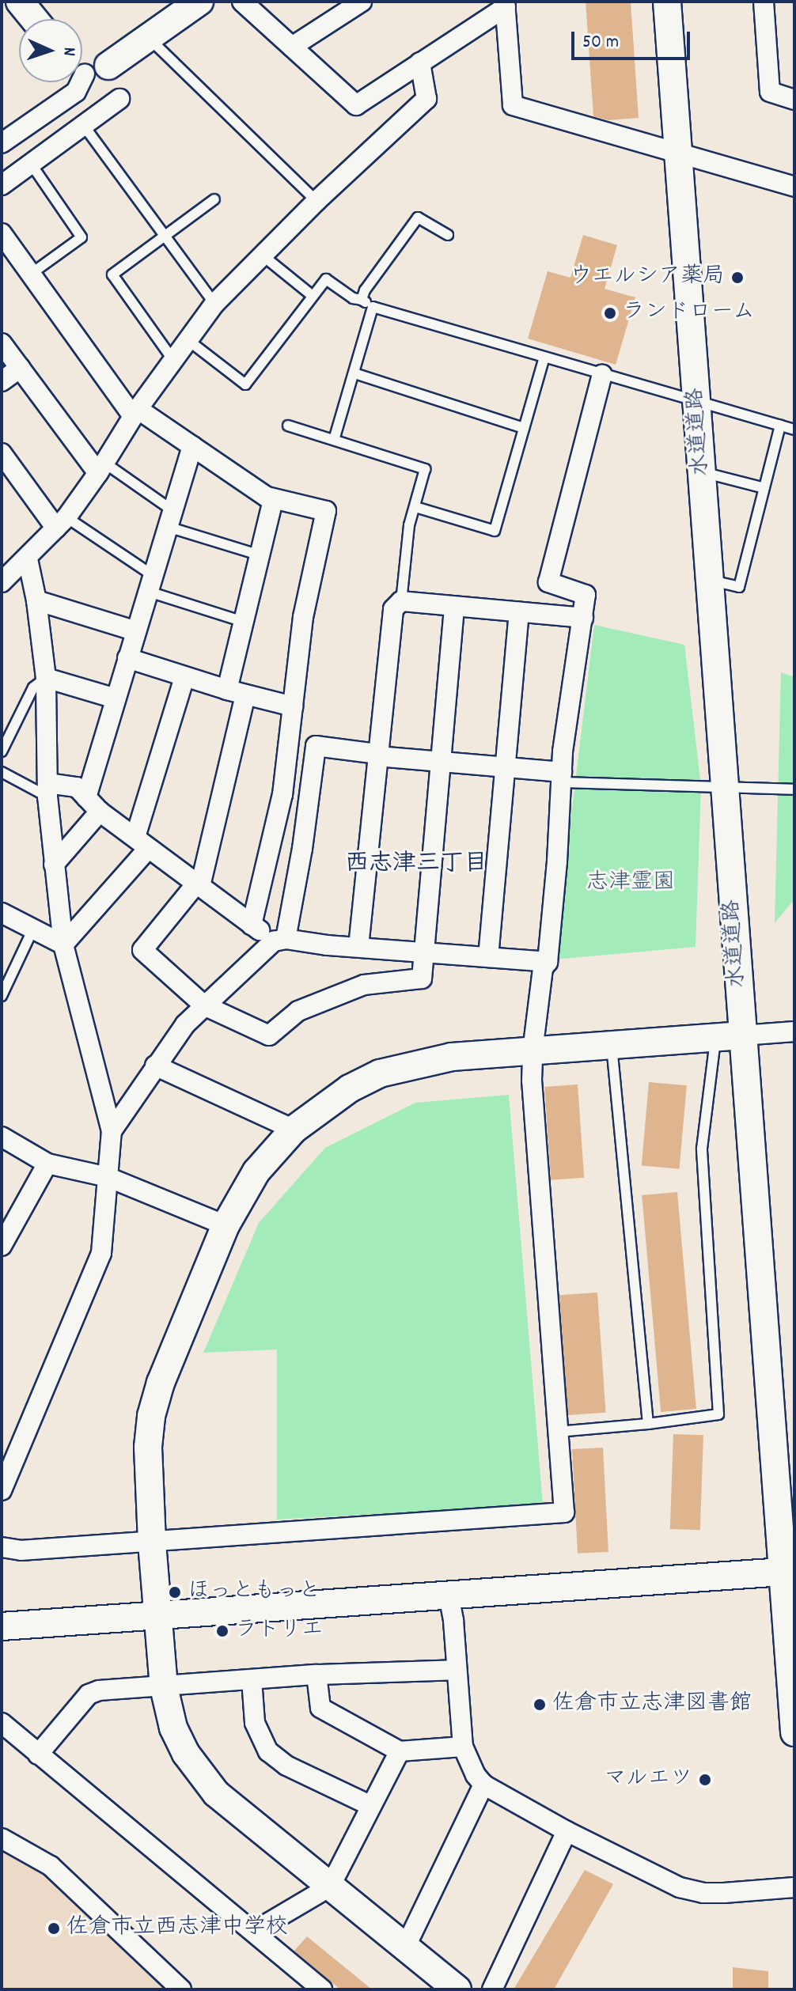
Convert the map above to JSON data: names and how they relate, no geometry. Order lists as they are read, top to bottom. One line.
{"streets":{"street":["水道道路"]},"districts":["西志津三丁目"],"parks":["志津霊園"],"places":["ウエルシア薬局","ランドローム","ほっともっと","ラトリエ","佐倉市立志津図書館","マルエツ","佐倉市立西志津中学校"],"scale_bar":"50 m","north":"right"}
